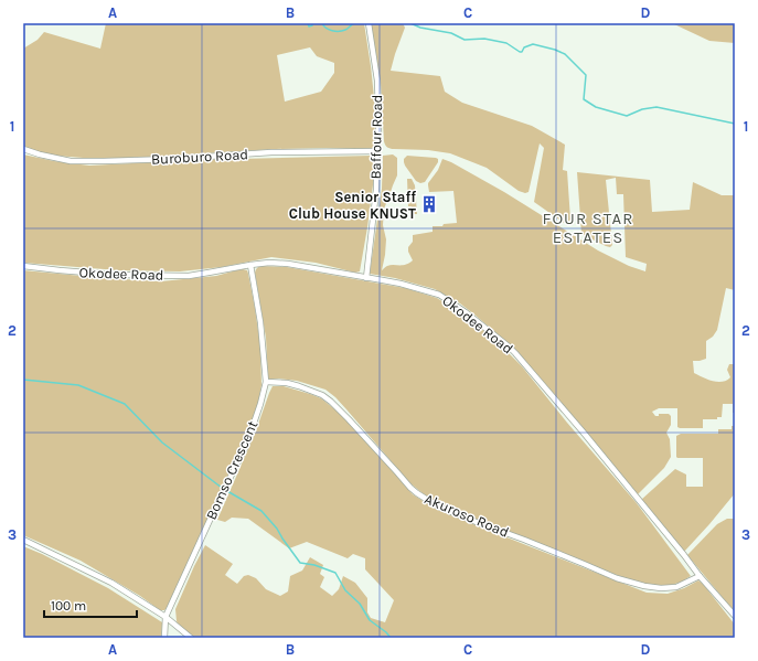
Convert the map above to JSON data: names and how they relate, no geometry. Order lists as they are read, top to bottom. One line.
{"streets":{"street":["Baffour Road","Buroburo Road","Okodee Road","Bomso Crescent","Akuroso Road"]},"crossings":[["Baffour Road","Buroburo Road"],["Baffour Road","Okodee Road"],["Okodee Road","Bomso Crescent"],["Okodee Road","Akuroso Road"],["Bomso Crescent","Akuroso Road"]],"districts":["FOUR STAR ESTATES"],"places":{"building":["Senior Staff Club House KNUST"]},"scale_bar":"100 m","grid":{"columns":["A","B","C","D"],"rows":["1","2","3"]}}
